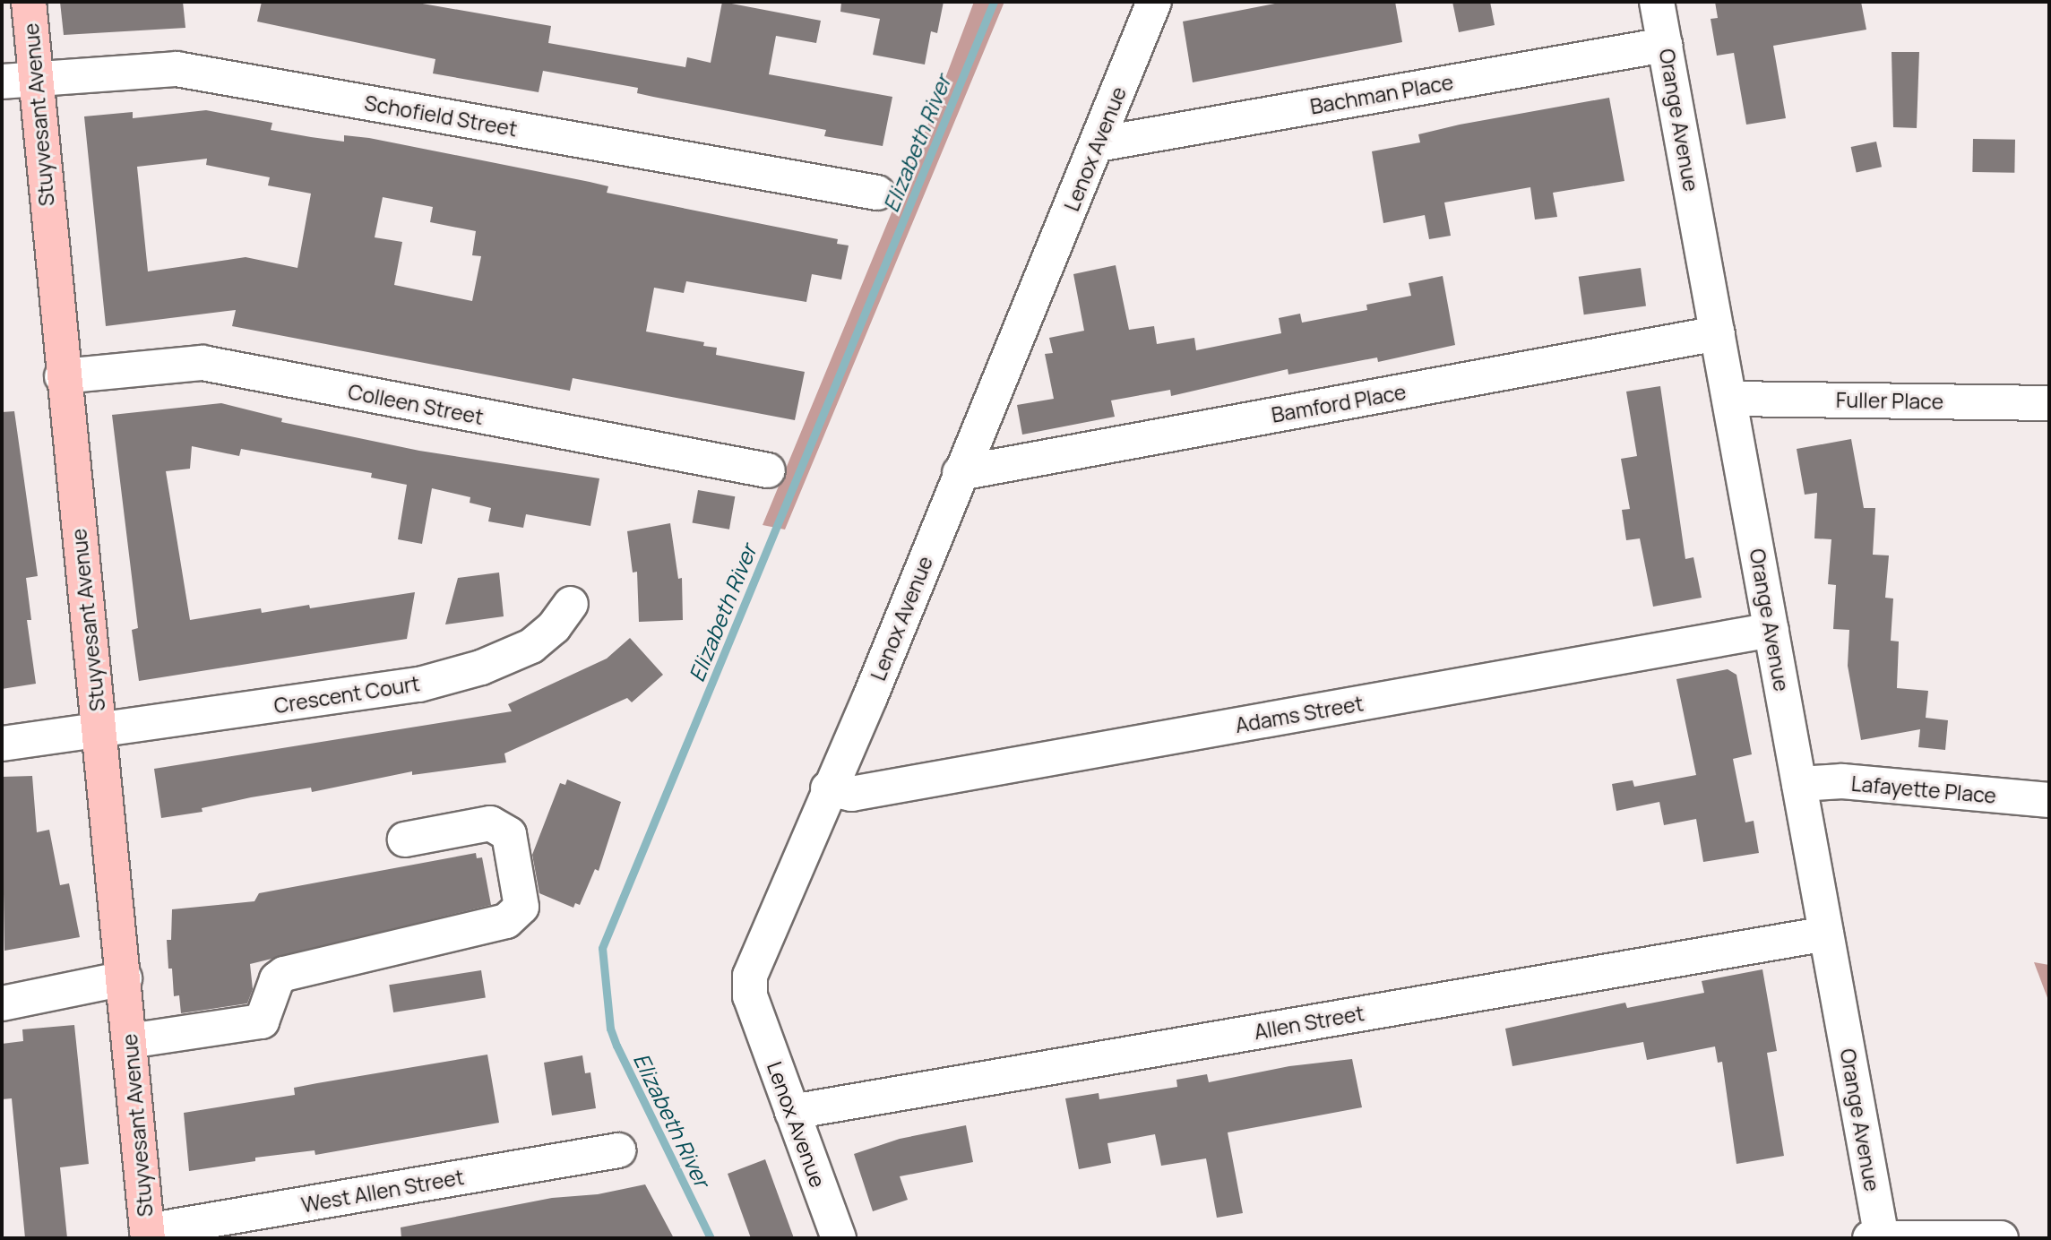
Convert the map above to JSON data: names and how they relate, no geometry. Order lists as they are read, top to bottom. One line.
{"streets":{"main road":["Stuyvesant Avenue"],"street":["Bachman Place","Schofield Street","Orange Avenue","Lenox Avenue","Fuller Place","Bamford Place","Colleen Street","Crescent Court","Adams Street","Lafayette Place","Allen Street","West Allen Street"]},"crossings":[["Bachman Place","Orange Avenue"],["Bachman Place","Lenox Avenue"],["Stuyvesant Avenue","Schofield Street"],["Stuyvesant Avenue","Colleen Street"],["Stuyvesant Avenue","Crescent Court"],["Stuyvesant Avenue","West Allen Street"],["Orange Avenue","Fuller Place"],["Orange Avenue","Bamford Place"],["Orange Avenue","Adams Street"],["Orange Avenue","Lafayette Place"],["Orange Avenue","Allen Street"],["Lenox Avenue","Bamford Place"],["Lenox Avenue","Adams Street"],["Lenox Avenue","Allen Street"]],"water":["Elizabeth River"]}
